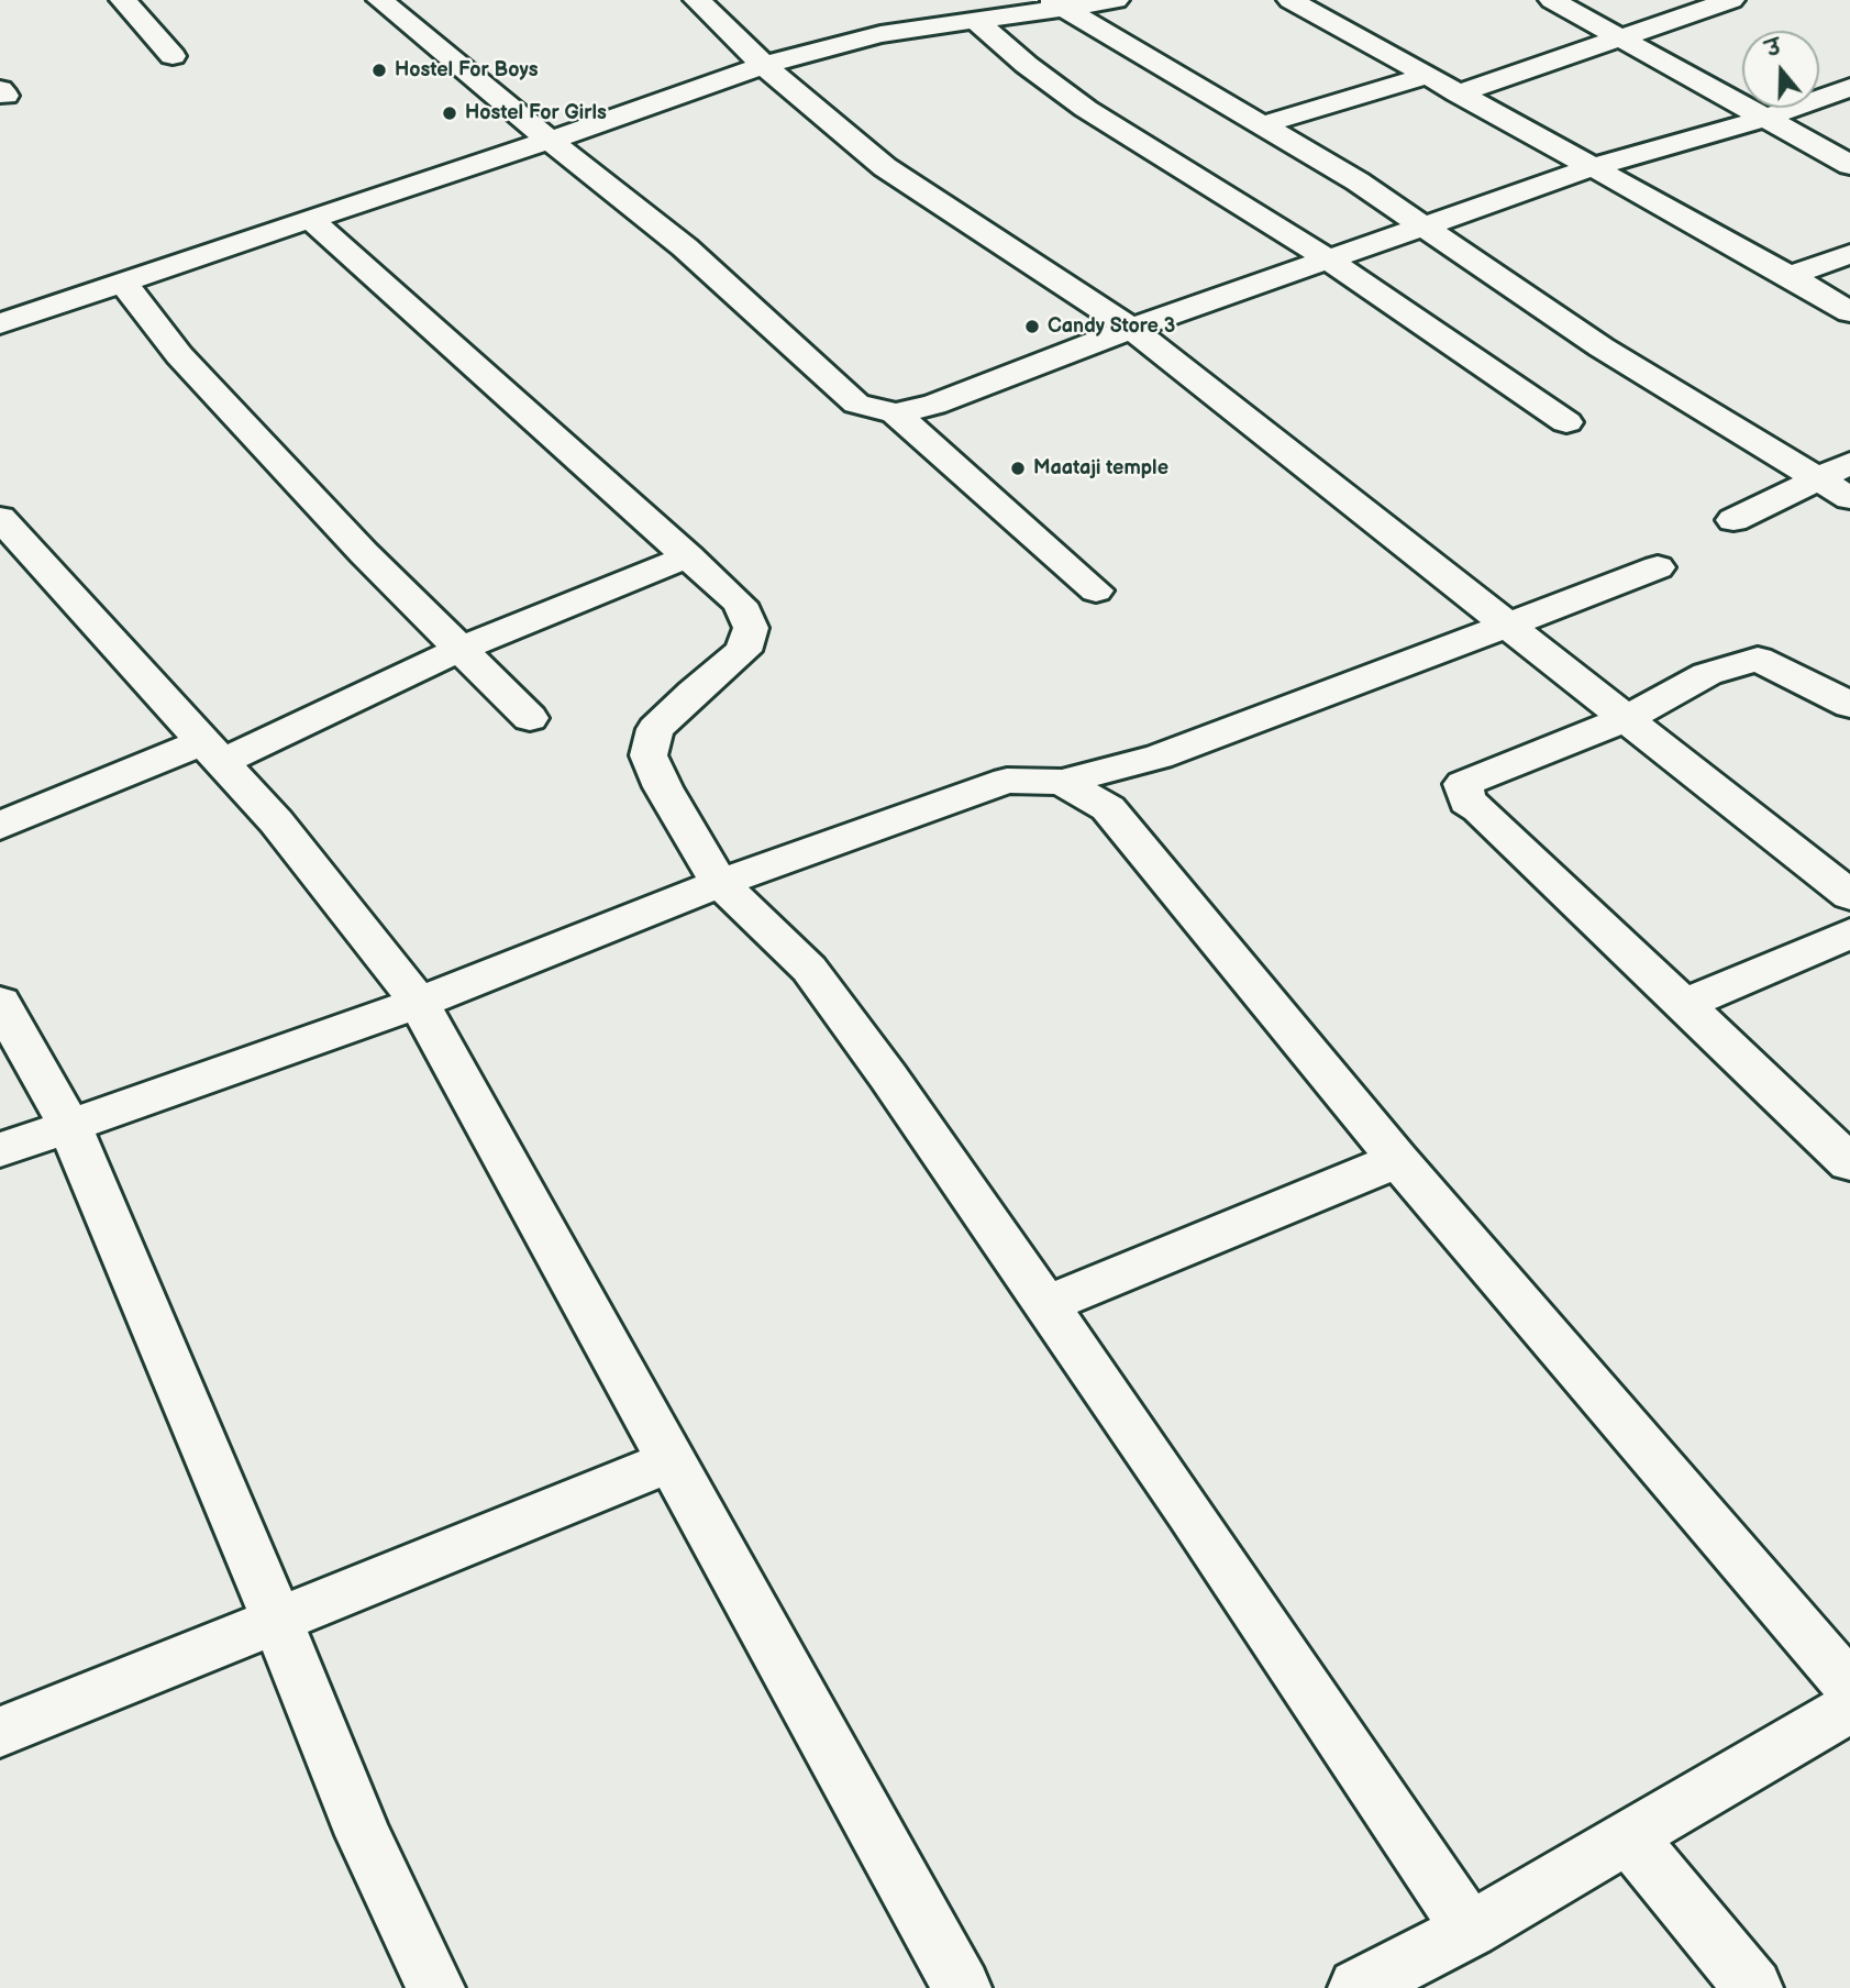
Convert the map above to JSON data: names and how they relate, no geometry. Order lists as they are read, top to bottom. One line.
{"places":["Hostel For Boys","Hostel For Girls","Candy Store 3","Maataji temple"],"north":"top"}
